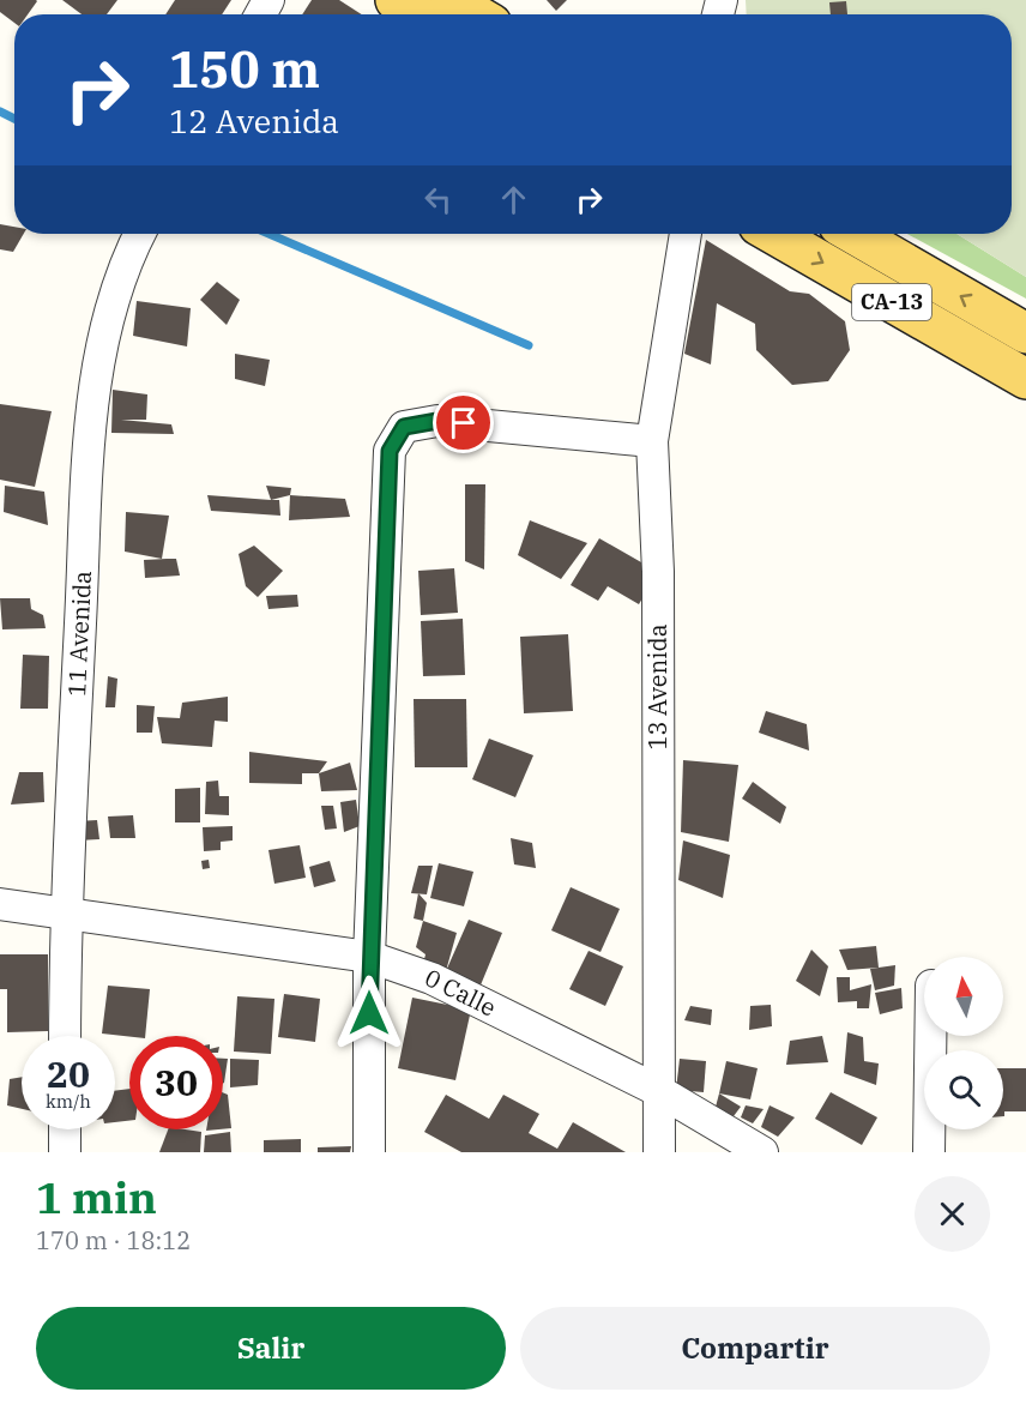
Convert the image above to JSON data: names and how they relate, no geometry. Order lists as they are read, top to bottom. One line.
{"streets":{"main road":["CA-13"],"street":["11 Avenida","13 Avenida","0 Calle"]},"crossings":[["11 Avenida","0 Calle"],["13 Avenida","0 Calle"]],"north":"top","page":{"turn":["150 m","12 Avenida"],"speed":"20 km/h","limit":"30","heading":["1 min","170 m · 18:12"],"buttons":["Salir","Compartir"]}}
